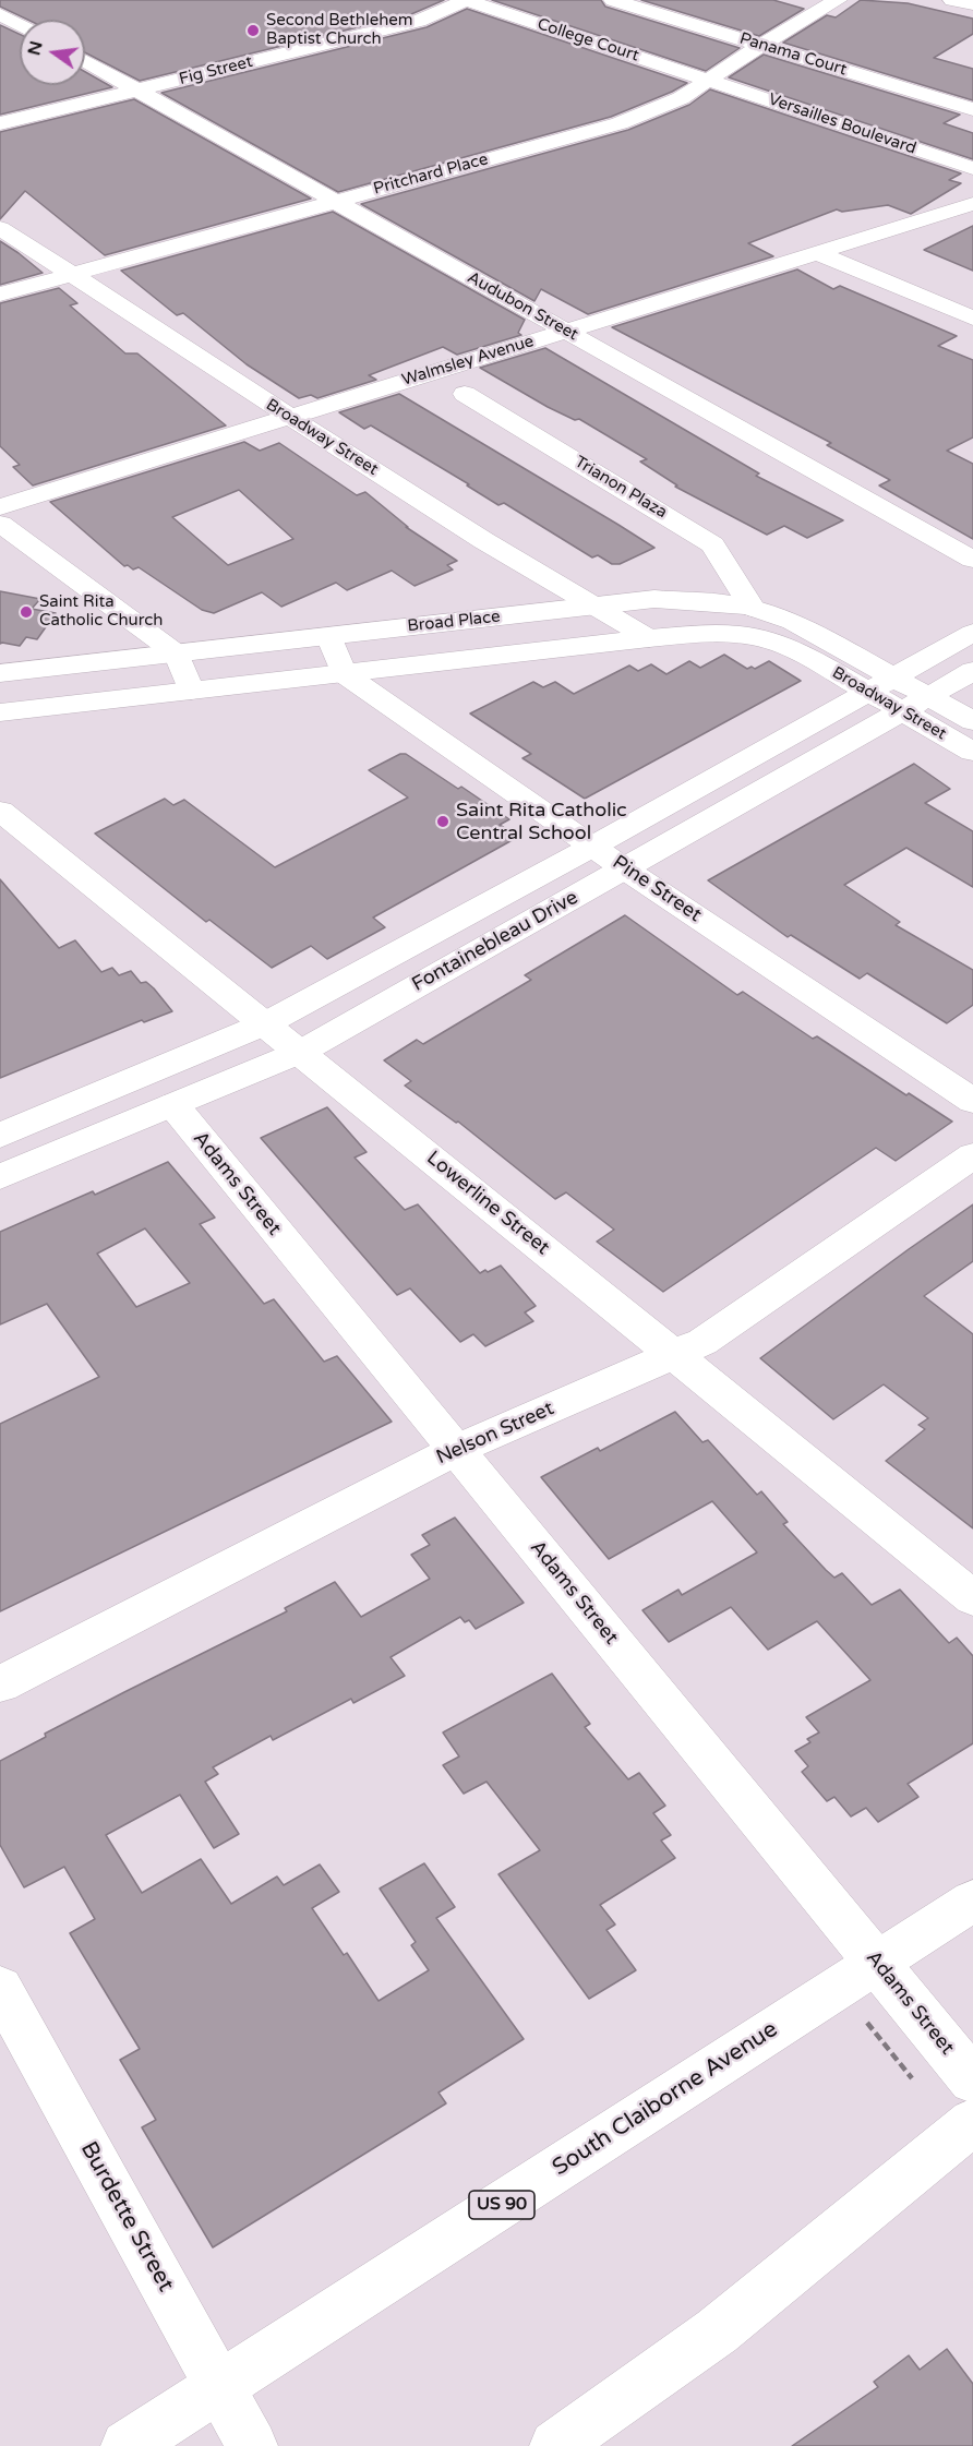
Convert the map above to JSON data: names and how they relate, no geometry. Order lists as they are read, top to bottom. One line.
{"streets":{"street":["College Court","Panama Court","Fig Street","Versailles Boulevard","Pritchard Place","Audubon Street","Walmsley Avenue","Broadway Street","Trianon Plaza","Broad Place","Pine Street","Fontainebleau Drive","Adams Street","Lowerline Street","Nelson Street","South Claiborne Avenue","US 90","Burdette Street"]},"crossings":[["College Court","Fig Street"],["College Court","Versailles Boulevard"],["College Court","Pritchard Place"],["Panama Court","Pritchard Place"],["Fig Street","Audubon Street"],["Versailles Boulevard","Pritchard Place"],["Pritchard Place","Audubon Street"],["Pritchard Place","Broadway Street"],["Audubon Street","Walmsley Avenue"],["Walmsley Avenue","Broadway Street"],["Broadway Street","Broad Place"],["Broadway Street","Fontainebleau Drive"],["Trianon Plaza","Broad Place"],["Broad Place","Pine Street"],["Broad Place","Fontainebleau Drive"],["Pine Street","Fontainebleau Drive"],["Fontainebleau Drive","Adams Street"],["Fontainebleau Drive","Lowerline Street"],["Adams Street","Nelson Street"],["Adams Street","South Claiborne Avenue"],["Lowerline Street","Nelson Street"],["South Claiborne Avenue","Burdette Street"]],"places":["Second Bethlehem Baptist Church","Saint Rita Catholic Church","Saint Rita Catholic Central School"],"north":"left"}
